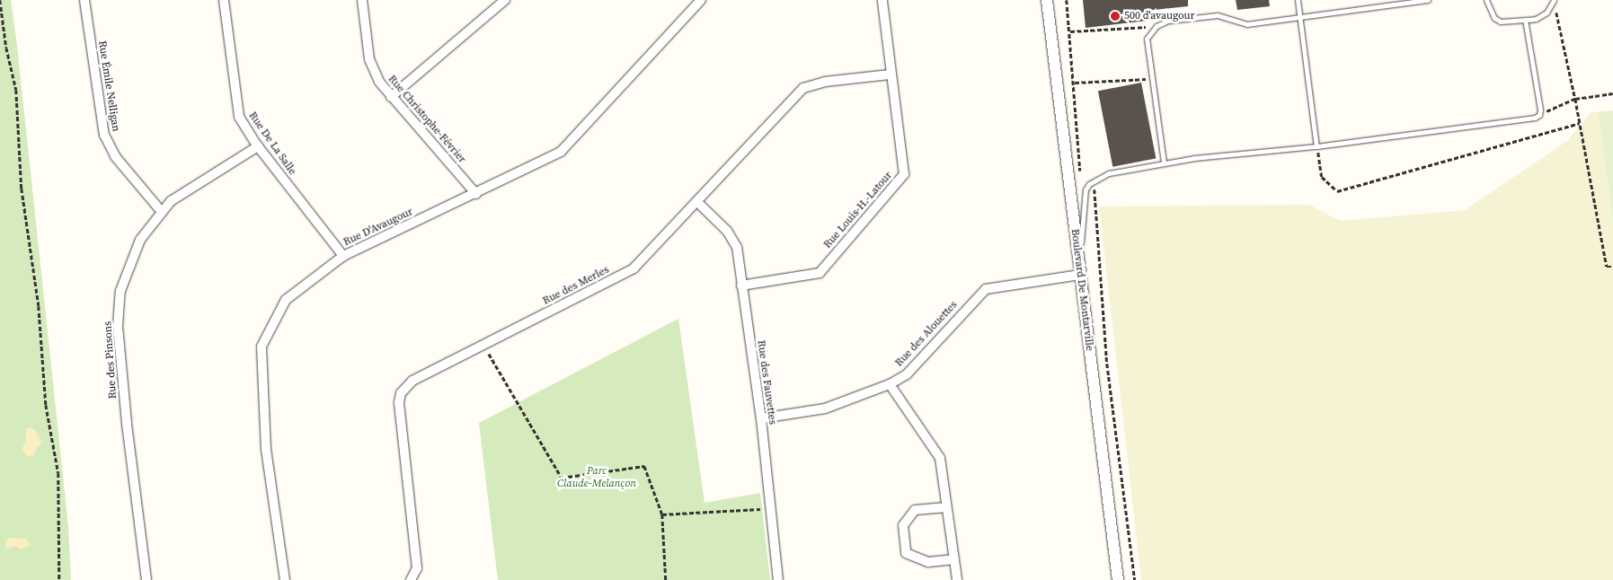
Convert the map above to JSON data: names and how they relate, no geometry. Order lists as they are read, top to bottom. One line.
{"streets":{"street":["Rue Émile Nelligan","Rue Christophe-Février","Rue De La Salle","Rue Louis-H.-Latour","Rue D'Avaugour","Rue des Merles","Boulevard De Montarville","Rue des Alouettes","Rue des Pinsons","Rue des Fauvettes"]},"crossings":[["Rue Émile Nelligan","Rue des Pinsons"],["Rue Christophe-Février","Rue D'Avaugour"],["Rue De La Salle","Rue D'Avaugour"],["Rue De La Salle","Rue des Pinsons"],["Rue Louis-H.-Latour","Rue des Merles"],["Rue Louis-H.-Latour","Rue des Fauvettes"],["Rue des Merles","Rue des Fauvettes"],["Boulevard De Montarville","Rue des Alouettes"],["Rue des Alouettes","Rue des Fauvettes"]],"parks":["Parc Claude-Melançon"],"places":["500 d'avaugour"]}
